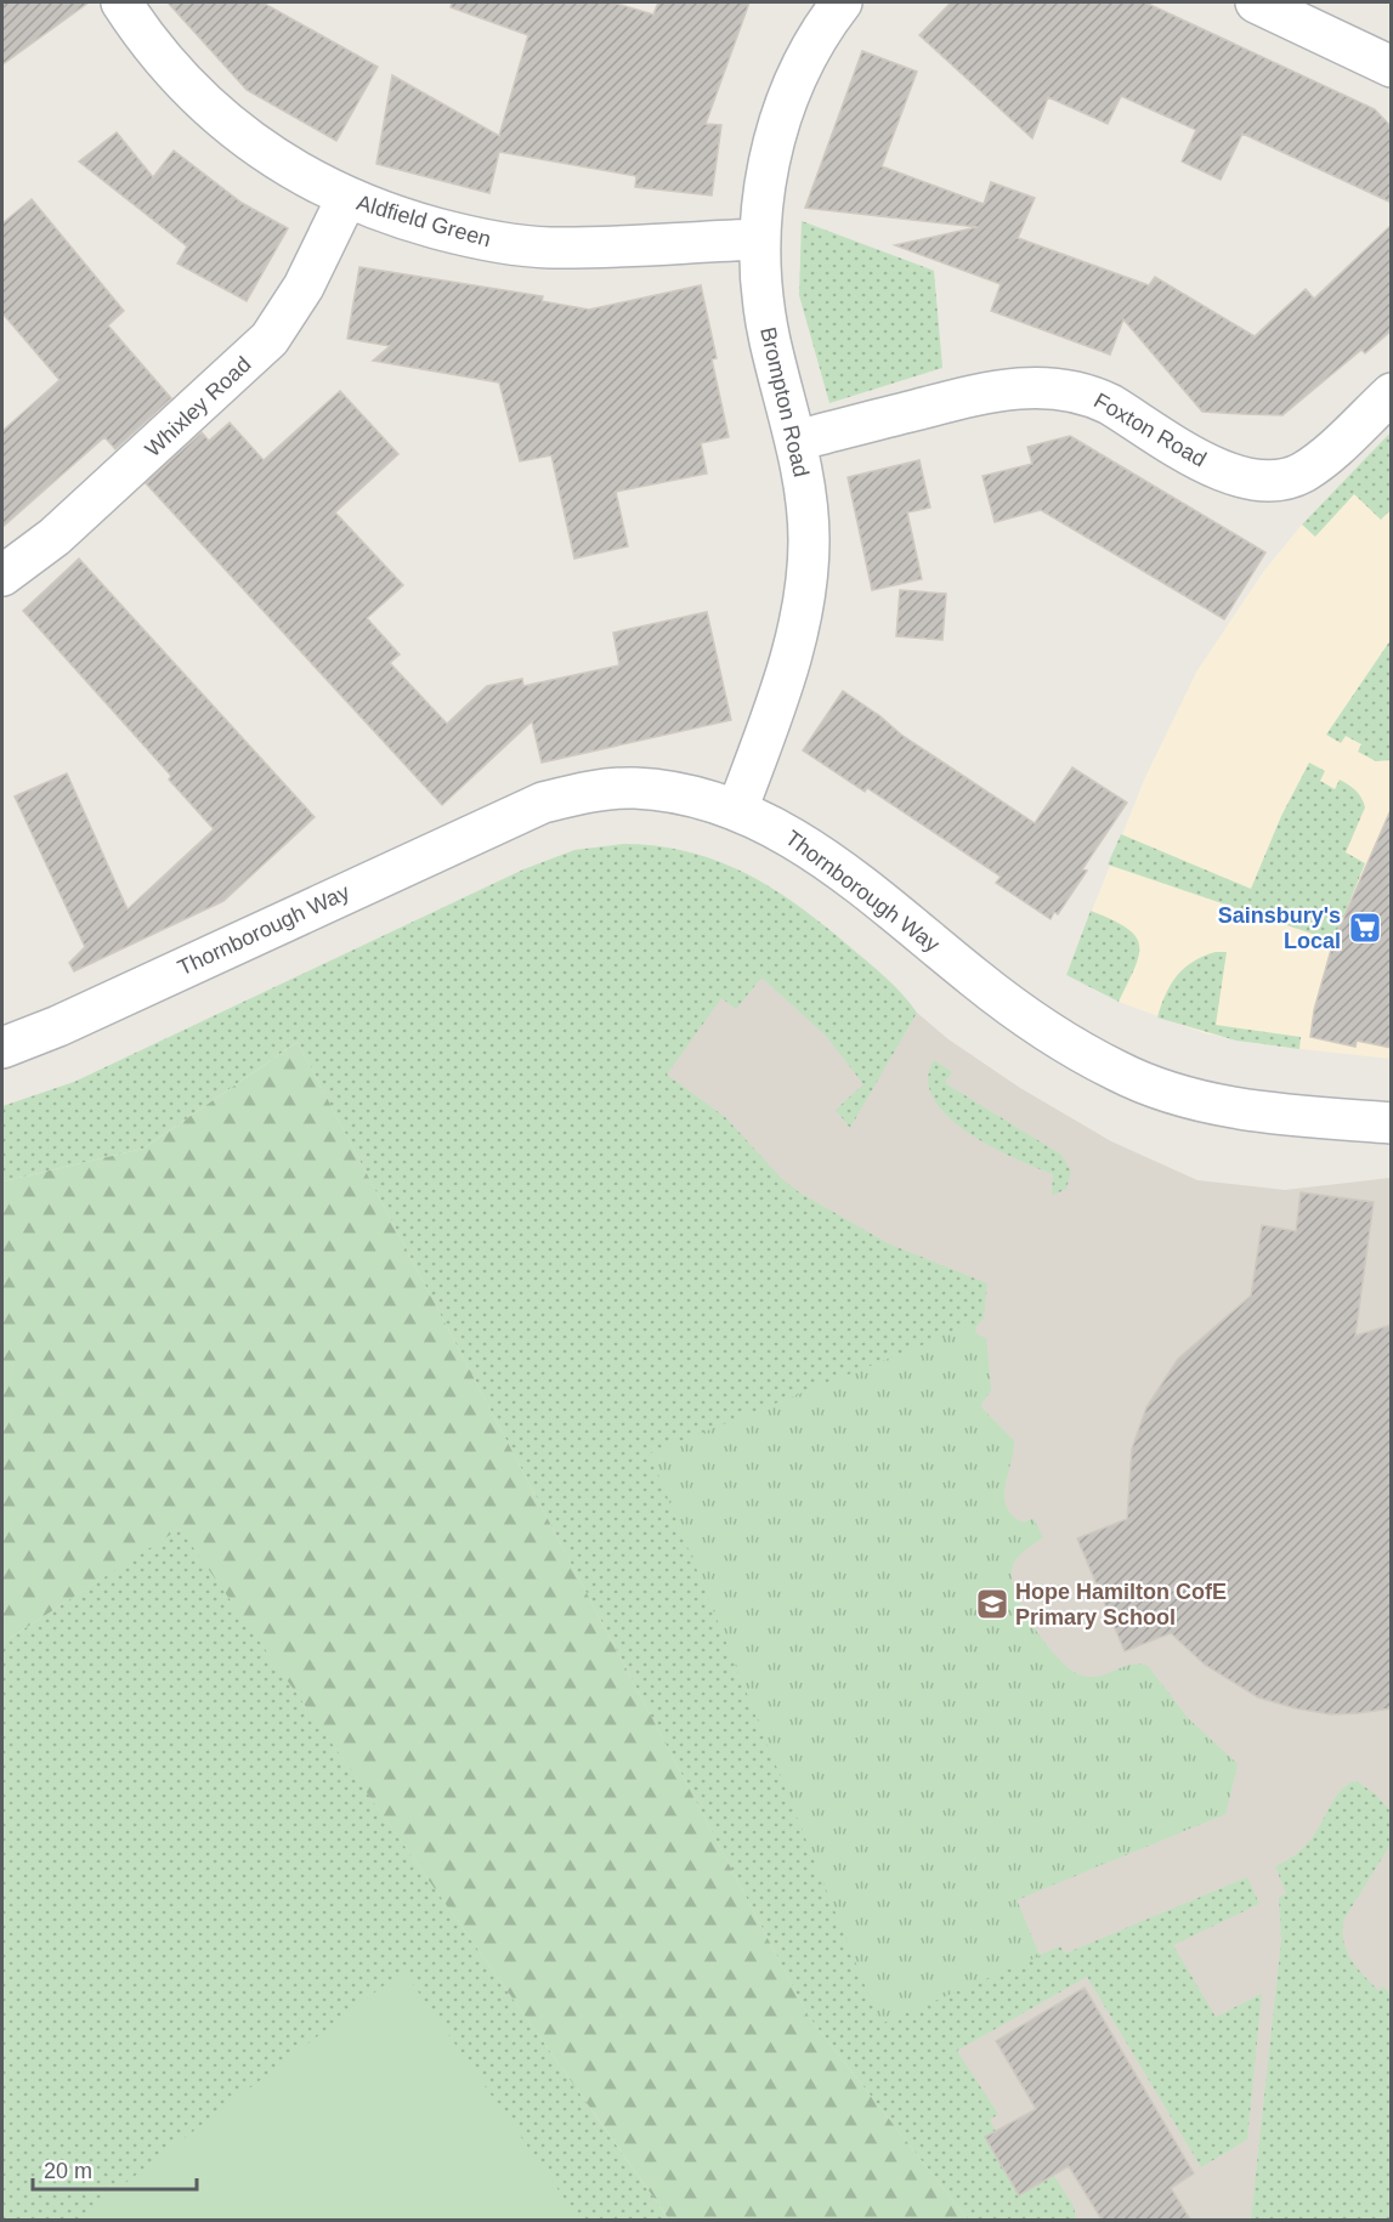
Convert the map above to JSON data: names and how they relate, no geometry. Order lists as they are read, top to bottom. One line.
{"streets":{"street":["Aldfield Green","Brompton Road","Whixley Road","Foxton Road","Thornborough Way"]},"crossings":[["Aldfield Green","Brompton Road"],["Aldfield Green","Whixley Road"],["Brompton Road","Foxton Road"],["Brompton Road","Thornborough Way"]],"places":{"supermarket":["Sainsbury's Local"],"school or university":["Hope Hamilton CofE Primary School"]},"scale_bar":"20 m"}
